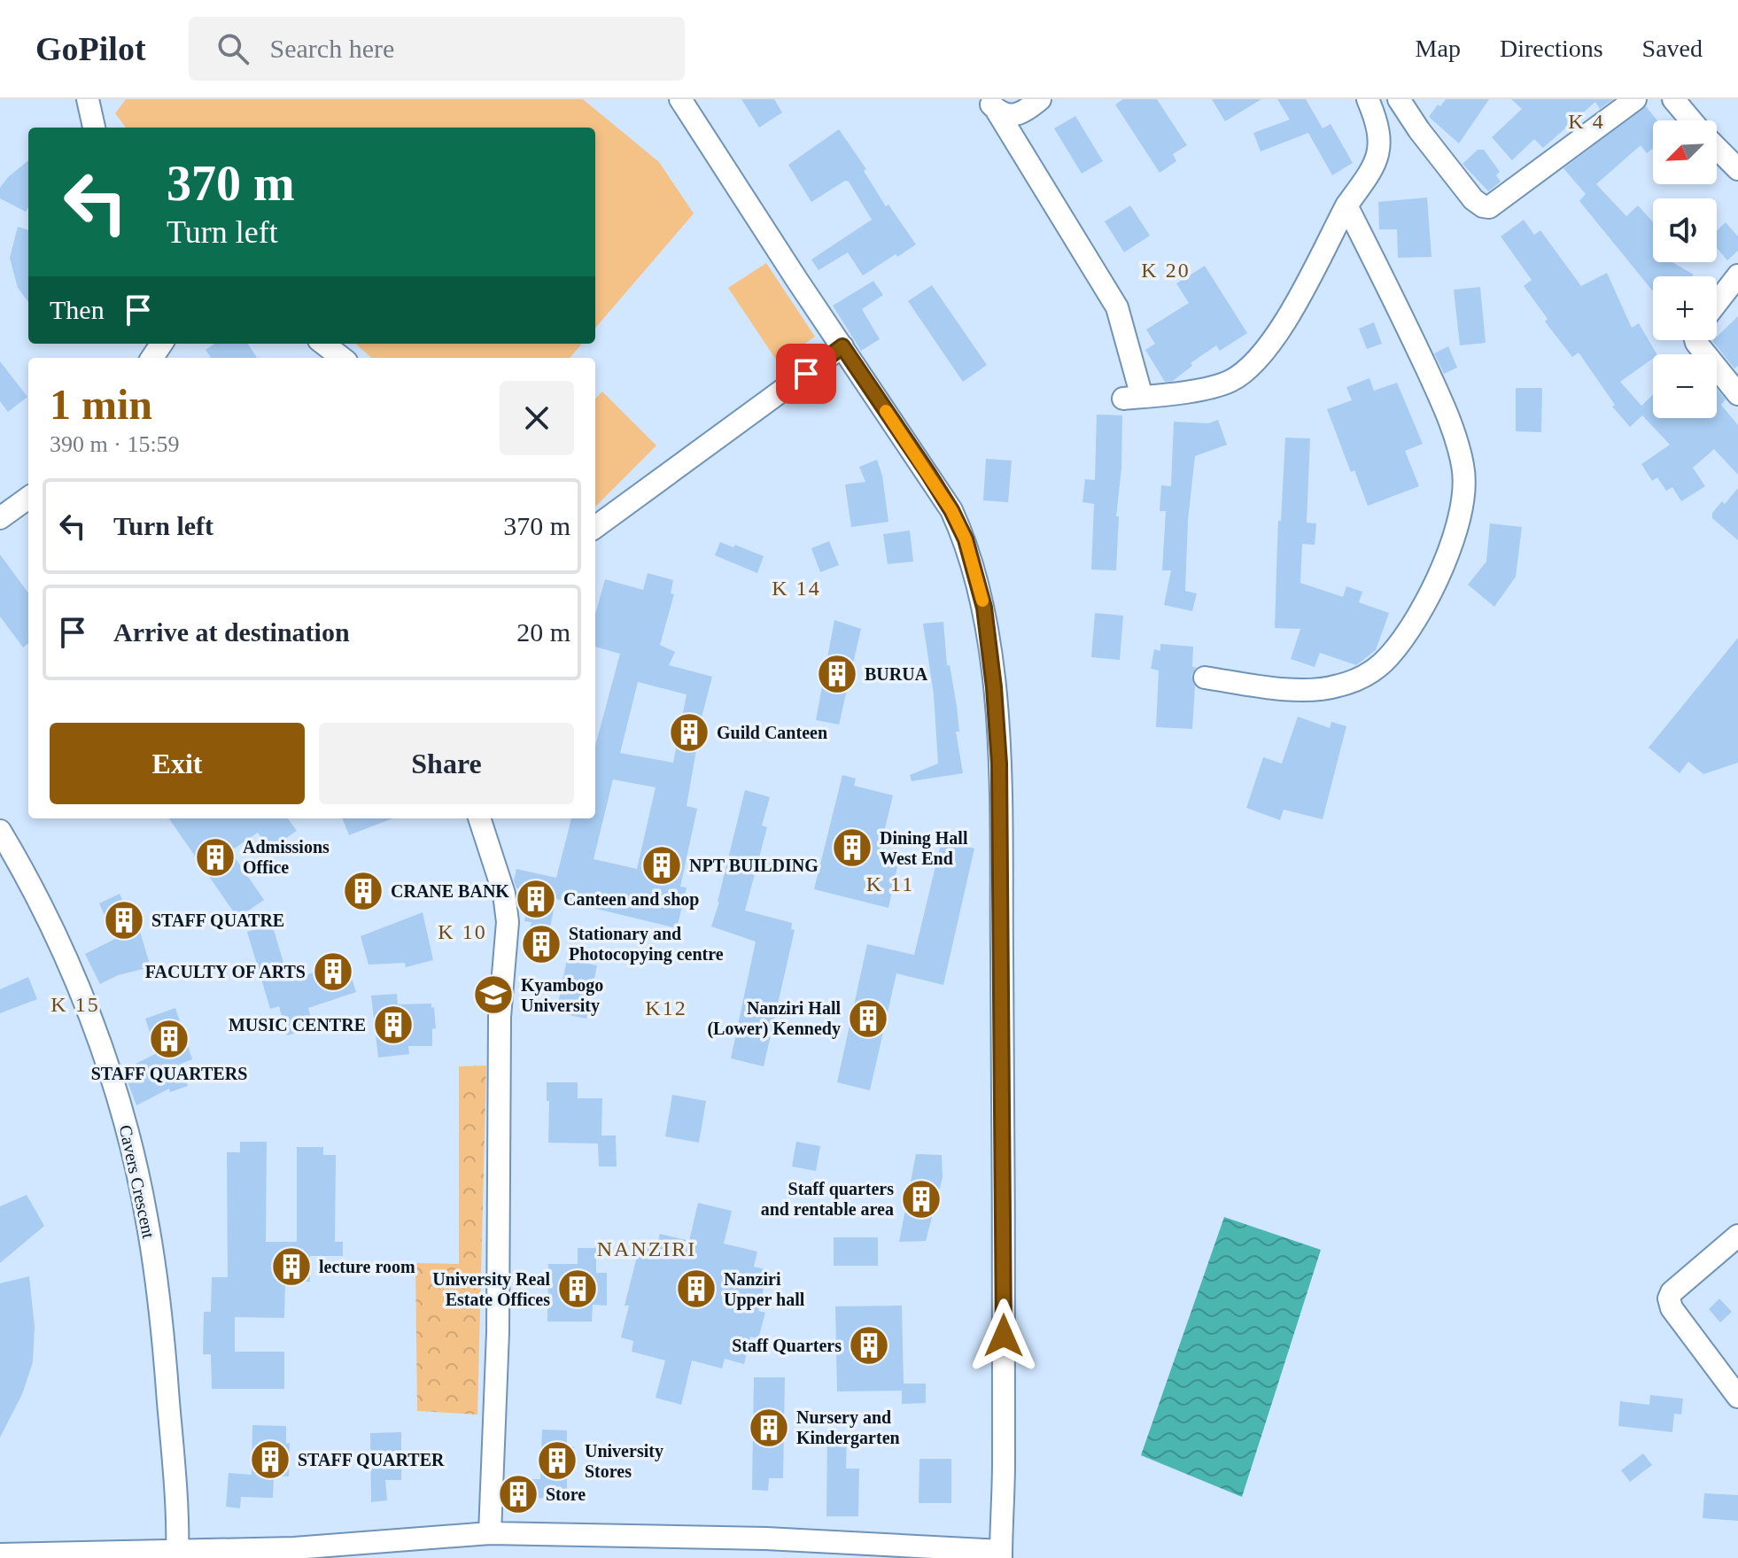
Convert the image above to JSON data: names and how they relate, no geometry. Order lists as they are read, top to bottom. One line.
{"streets":{"street":["Cavers Crescent"]},"districts":["K 4","K 20","K 14","K 11","K 10","K 15","K12","NANZIRI"],"places":{"building":["BURUA","Guild Canteen","Dining Hall West End","Admissions Office","NPT BUILDING","CRANE BANK","Canteen and shop","STAFF QUATRE","Stationary and Photocopying centre","FACULTY OF ARTS","Nanziri Hall (Lower) Kennedy","MUSIC CENTRE","STAFF QUARTERS","Staff quarters and rentable area","lecture room","University Real Estate Offices","Nanziri Upper hall","Staff Quarters","Nursery and Kindergarten","STAFF QUARTER","University Stores","Store"],"school or university":["Kyambogo University"]},"north":"bottom left","page":{"header":"GoPilot","search":"Search here","nav":["Map","Directions","Saved"],"map_buttons":["+","−"],"turn":["370 m","Turn left"],"then":"Then","heading":["1 min","390 m · 15:59"],"list":[{"name":"Turn left","value":"370 m"},{"name":"Arrive at destination","value":"20 m"}],"buttons":["Exit","Share"]}}
